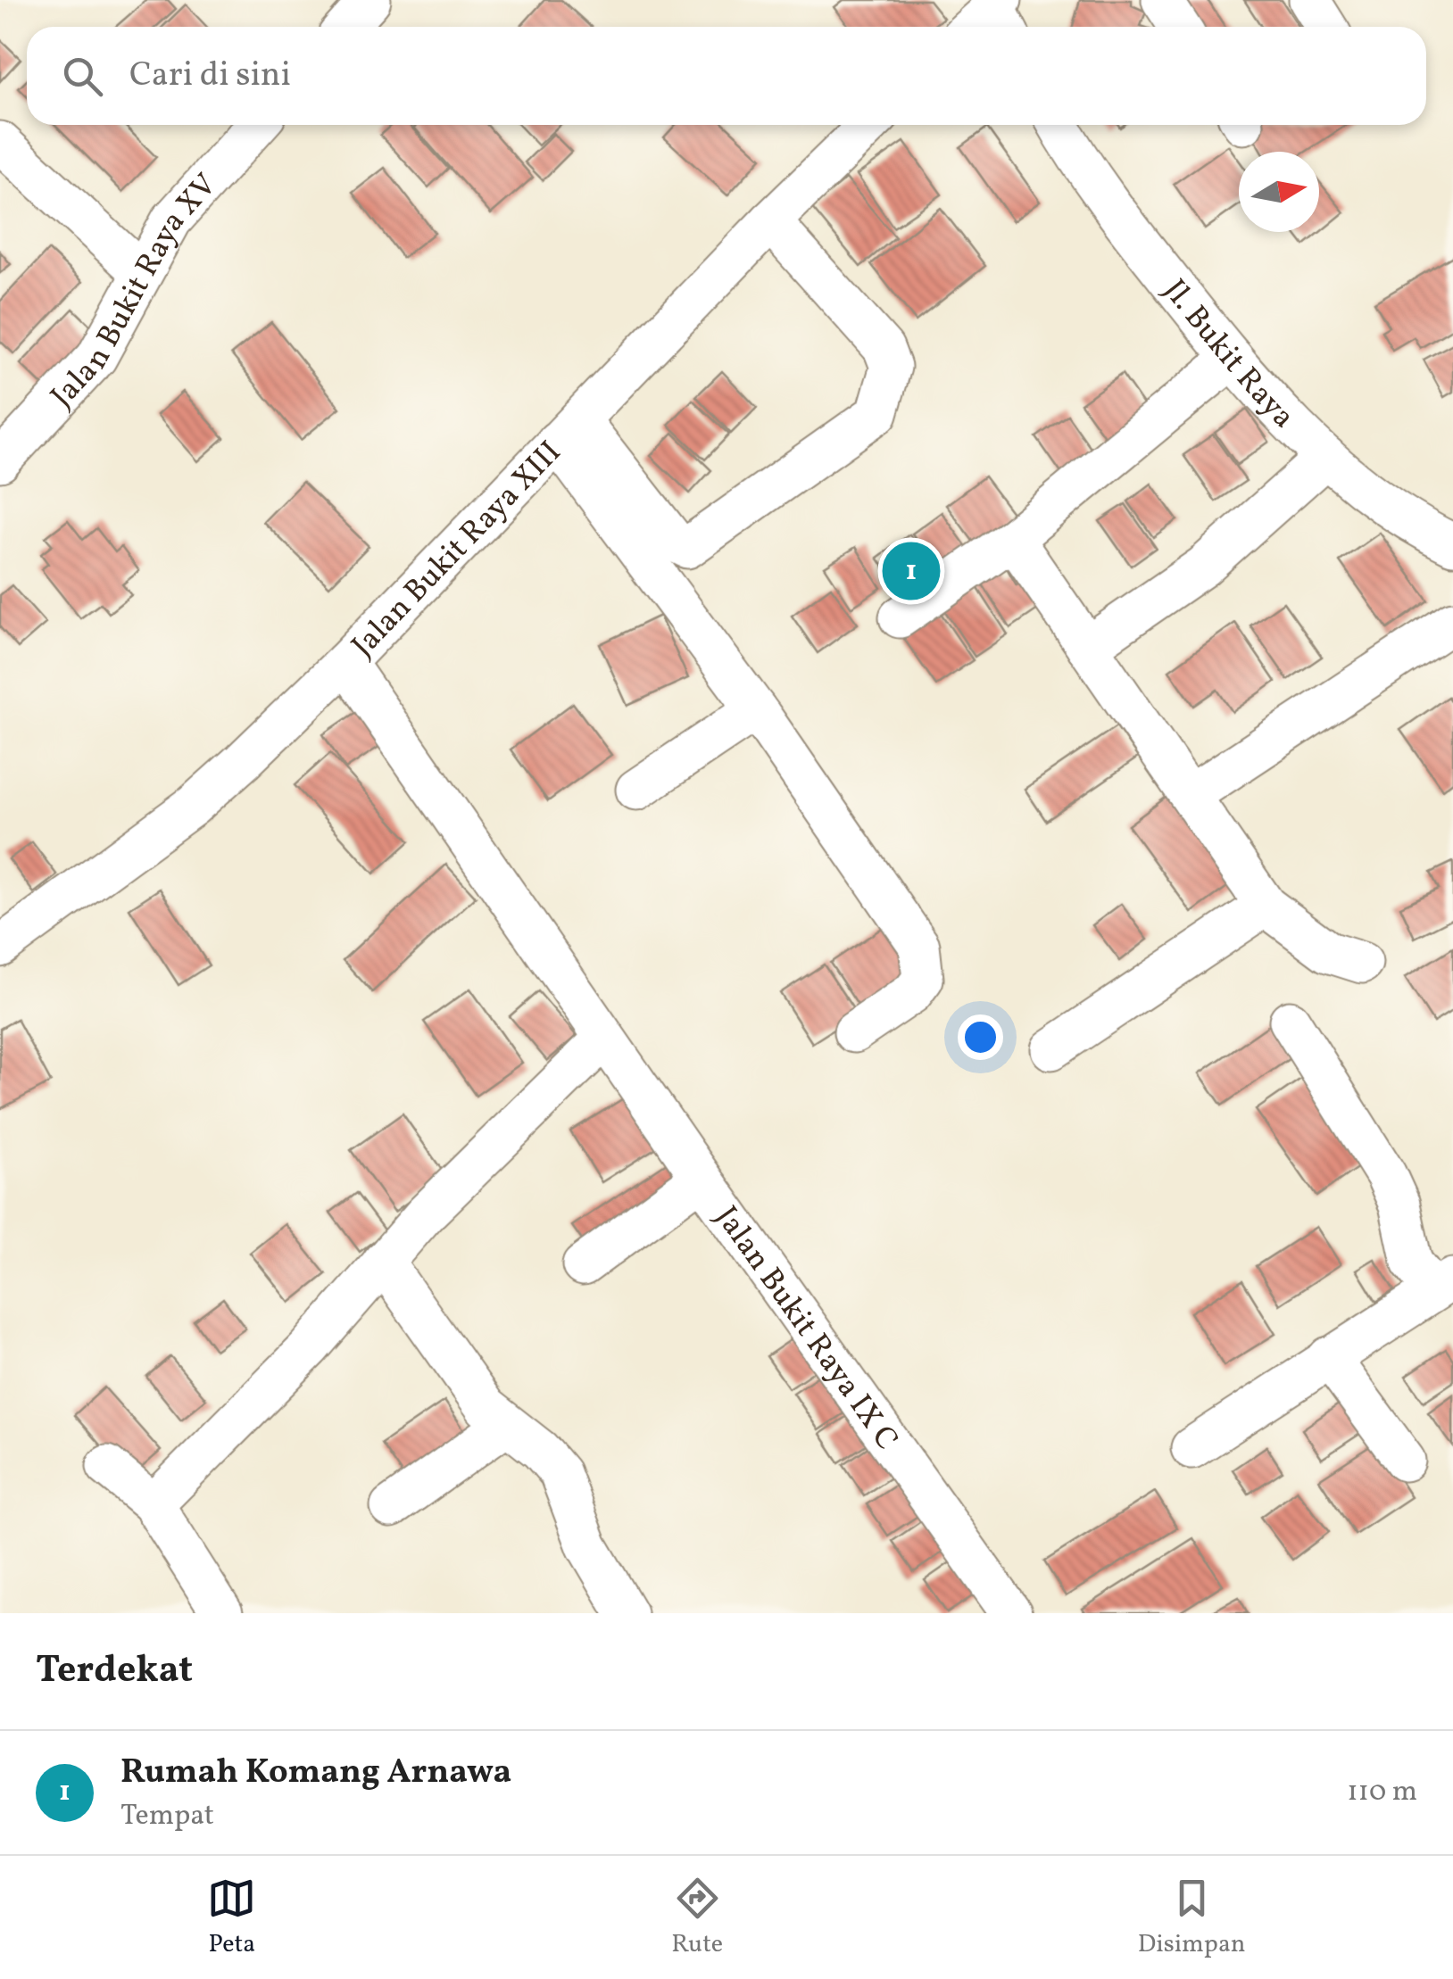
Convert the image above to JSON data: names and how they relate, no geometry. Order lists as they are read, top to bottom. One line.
{"streets":{"street":["Jalan Bukit Raya XV","Jl. Bukit Raya","Jalan Bukit Raya XIII","Jalan Bukit Raya IX C"]},"crossings":[["Jalan Bukit Raya XIII","Jalan Bukit Raya IX C"]],"north":"right","page":{"search":"Cari di sini","pins":"1","heading":"Terdekat","list":[{"mark":"1","name":"Rumah Komang Arnawa","note":"Tempat","value":"110 m"}],"nav":["Peta","Rute","Disimpan"]}}
